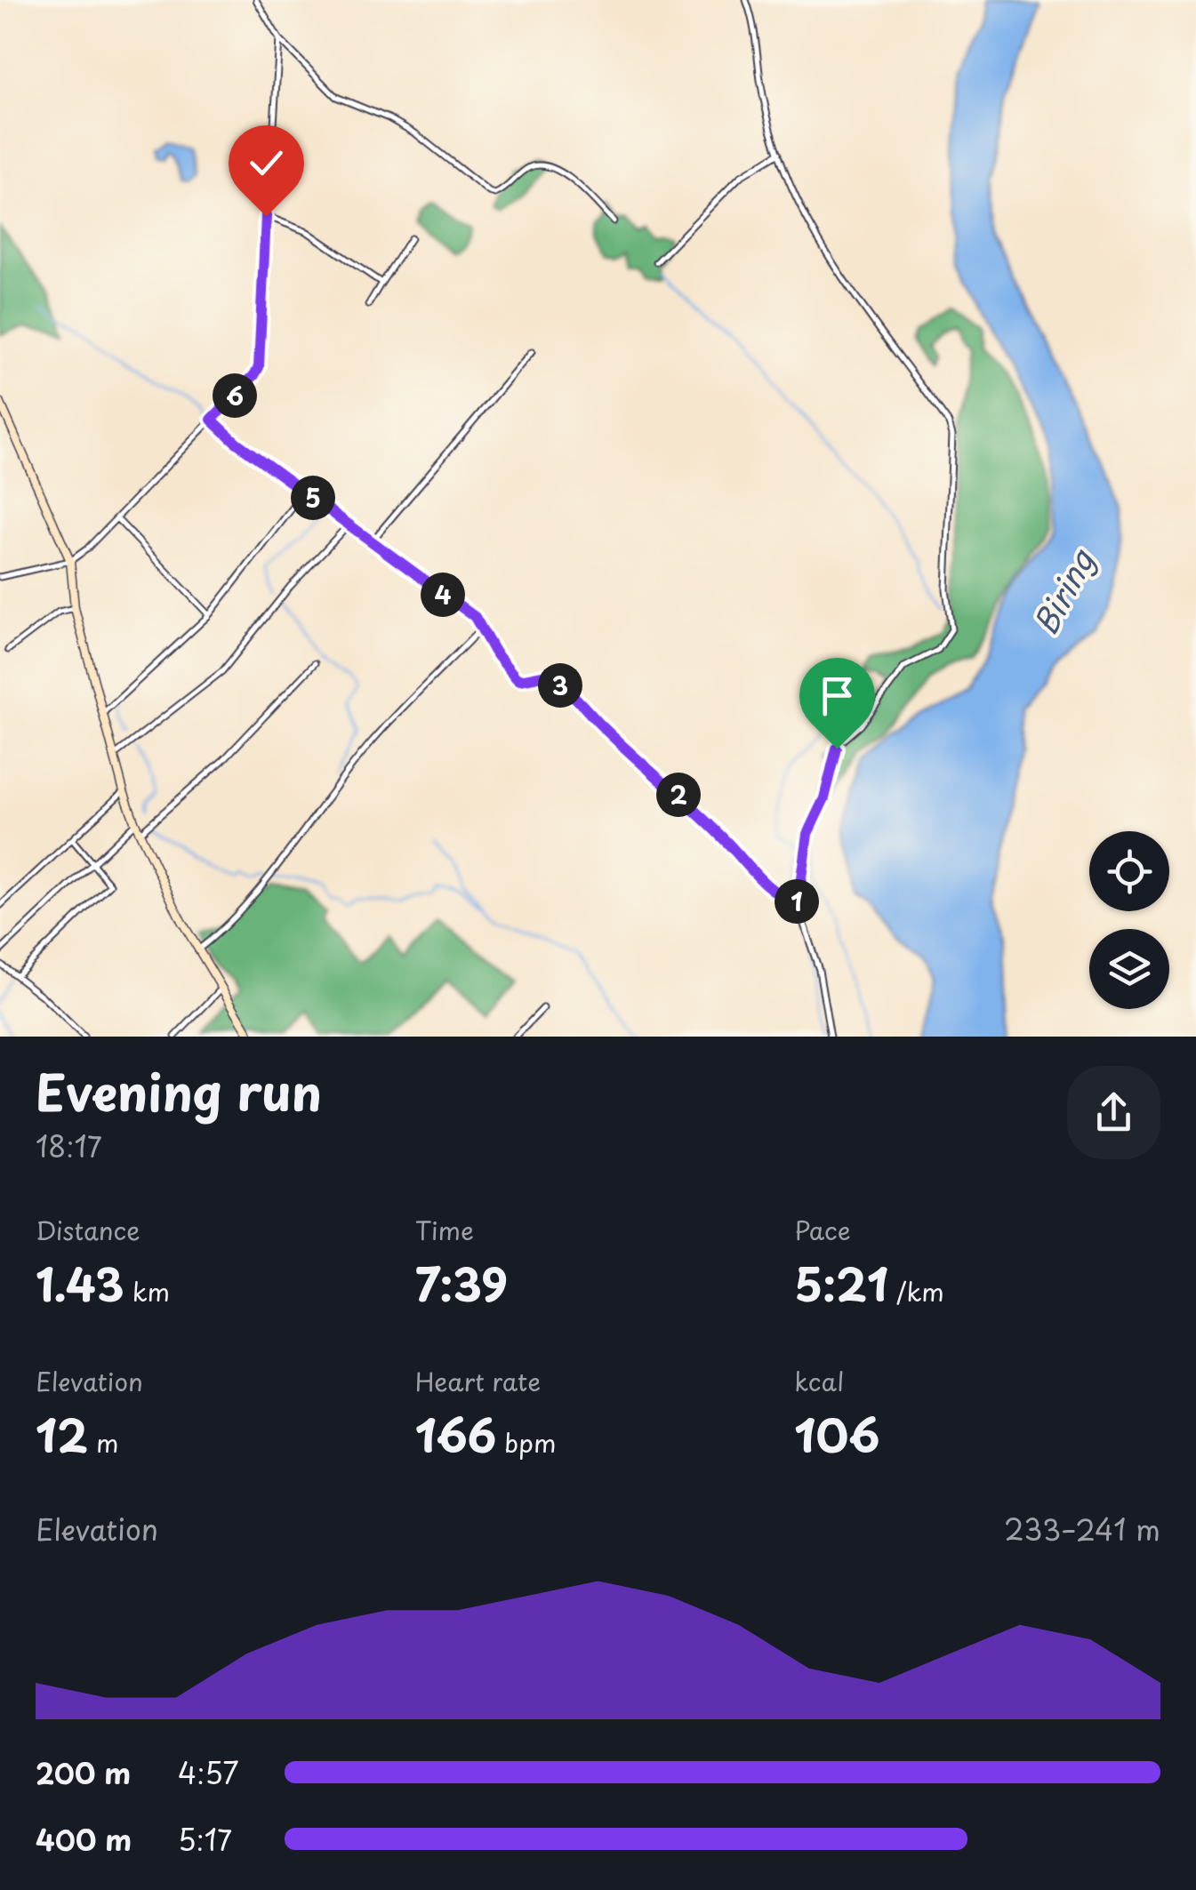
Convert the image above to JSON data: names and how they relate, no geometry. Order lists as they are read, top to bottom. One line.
{"water":["Biring"],"page":{"pins":["6","5","4","3","2","1"],"heading":["Evening run","18:17"],"stats":[["Distance","1.43 km"],["Time","7:39"],["Pace","5:21 /km"],["Elevation","12 m"],["Heart rate","166 bpm"],["kcal","106"]],"chart":["Elevation","233–241 m"],"list":[{"name":"200 m","note":"4:57"},{"name":"400 m","note":"5:17"}]}}
